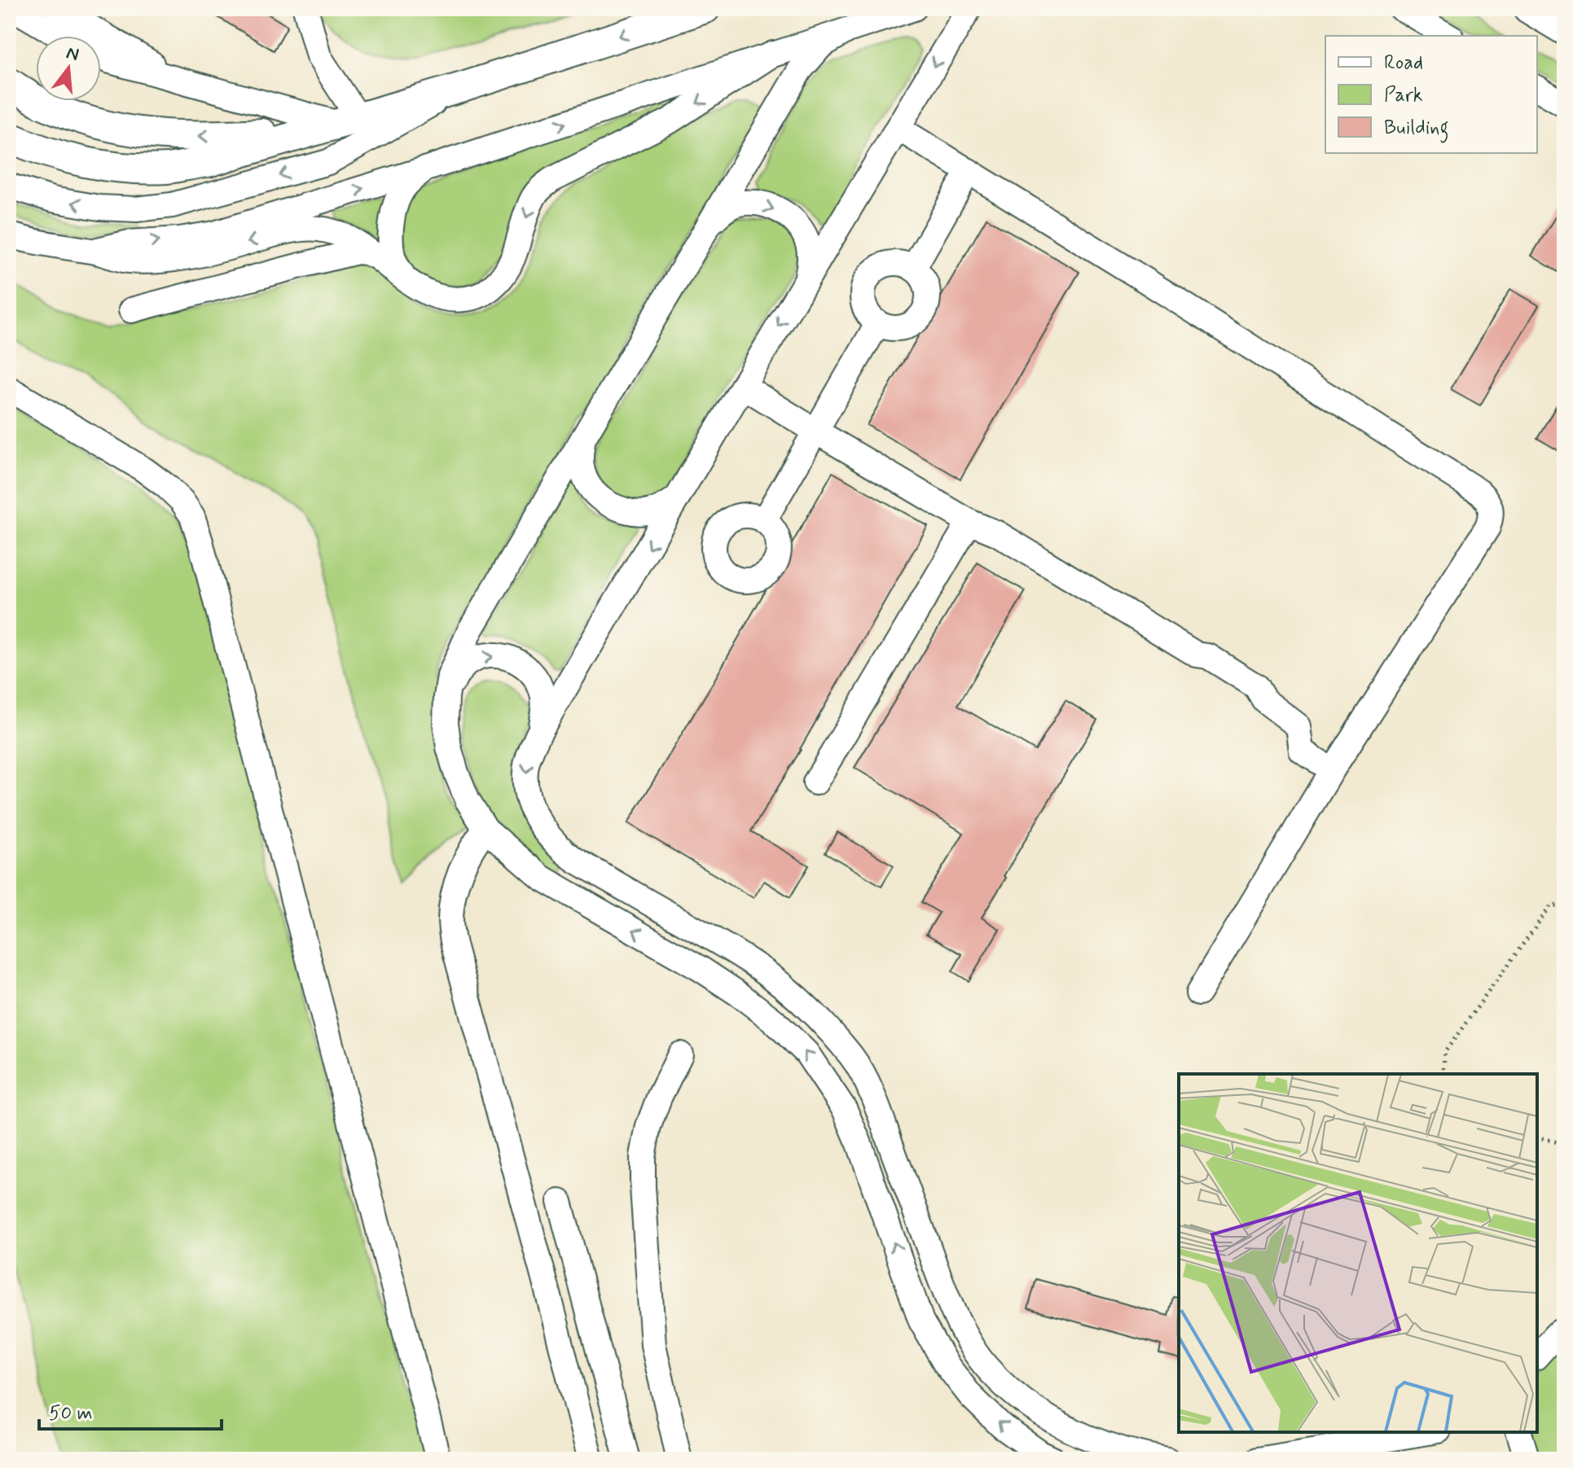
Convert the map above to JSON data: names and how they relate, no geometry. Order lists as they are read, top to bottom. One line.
{"legend":["Road","Park","Building"],"scale_bar":"50 m","north":"top"}
